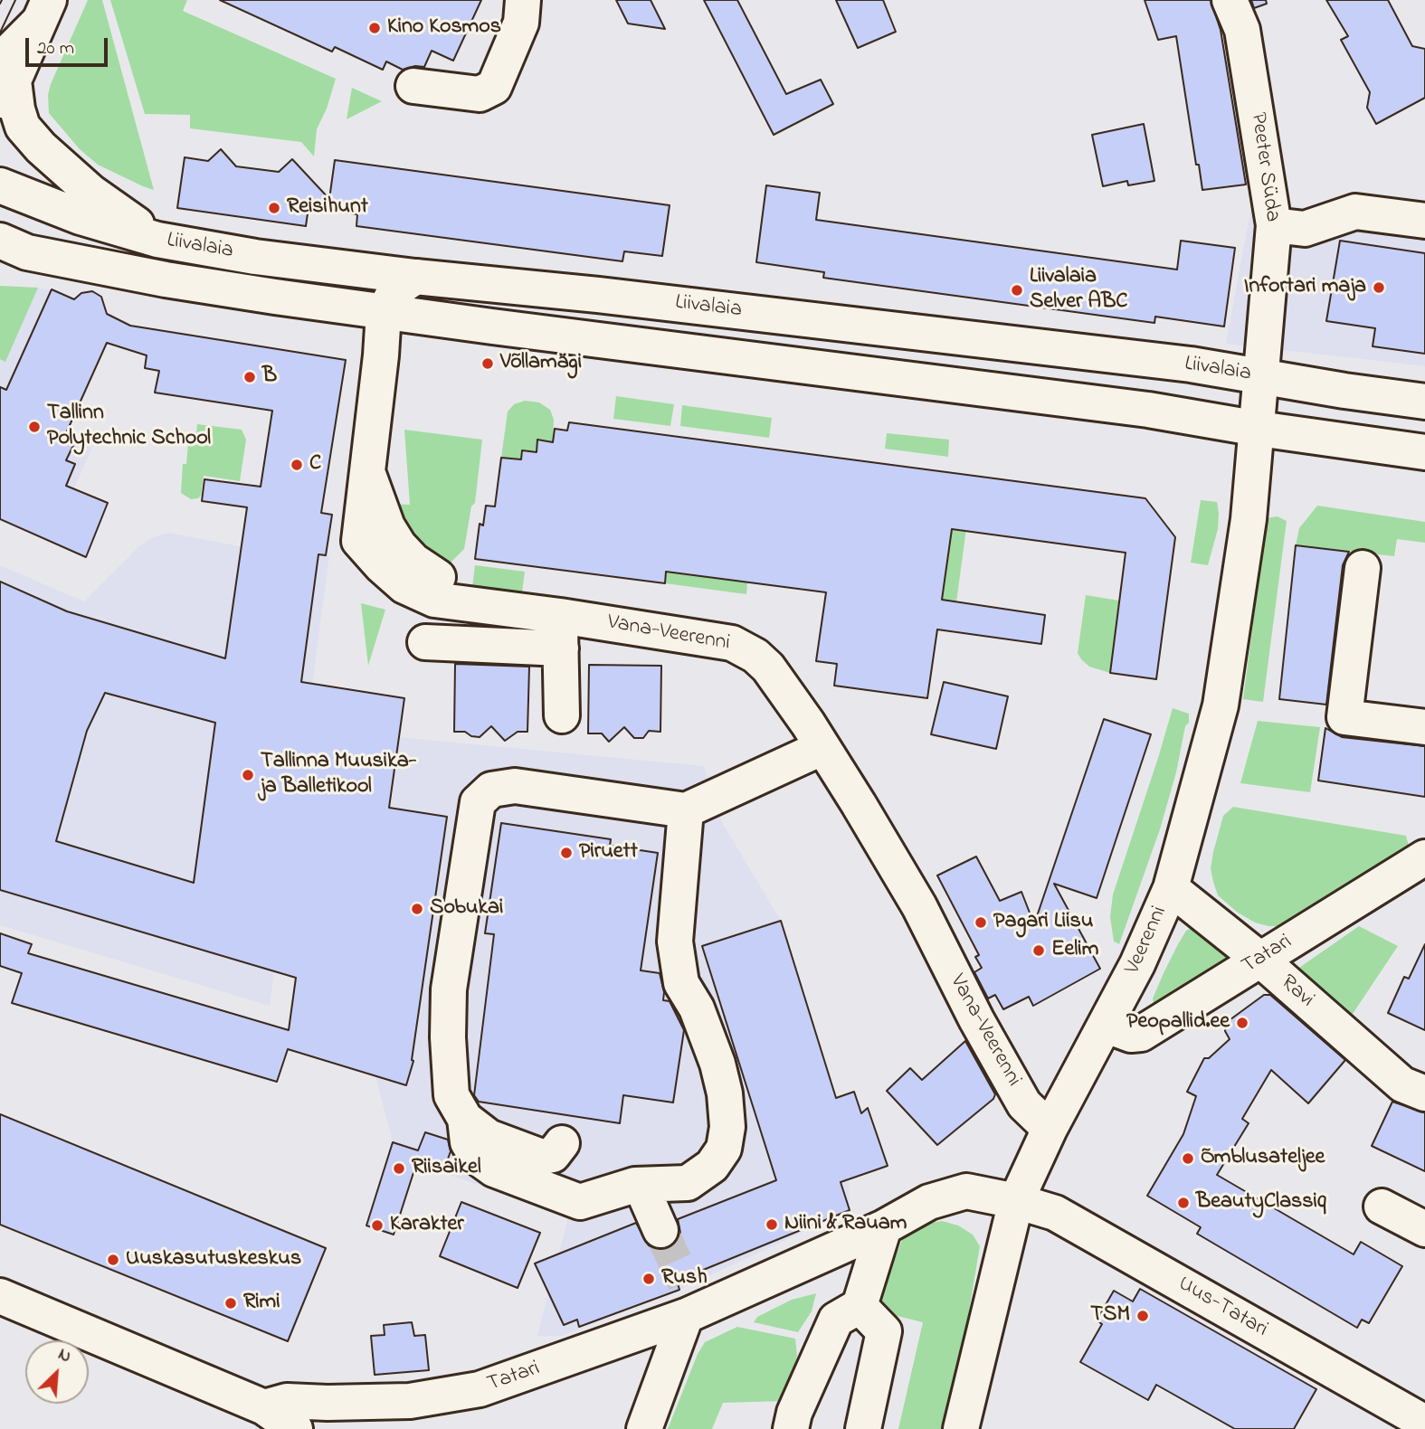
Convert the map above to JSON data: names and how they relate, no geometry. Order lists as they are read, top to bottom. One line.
{"streets":{"street":["Peeter Süda","Liivalaia","Vana-Veerenni","Veerenni","Tatari","Ravi","Uus-Tatari"]},"crossings":[["Peeter Süda","Liivalaia"],["Peeter Süda","Veerenni"],["Liivalaia","Vana-Veerenni"],["Liivalaia","Veerenni"],["Vana-Veerenni","Veerenni"],["Veerenni","Tatari"],["Veerenni","Ravi"],["Veerenni","Uus-Tatari"],["Tatari","Ravi"],["Tatari","Uus-Tatari"]],"places":["Kino Kosmos","Reisihunt","Infortari maja","Liivalaia Selver ABC","Võllamägi","B","Tallinn Polytechnic School","C","Tallinna Muusika- ja Balletikool","Piruett","Sobukai","Pagari Liisu","Eelim","Peopallid.ee","Õmblusateljee","Riisaikel","BeautyClassiq","Niini & Rauam","Karakter","Uuskasutuskeskus","Rush","Rimi","TSM"],"scale_bar":"20 m","north":"top right"}
